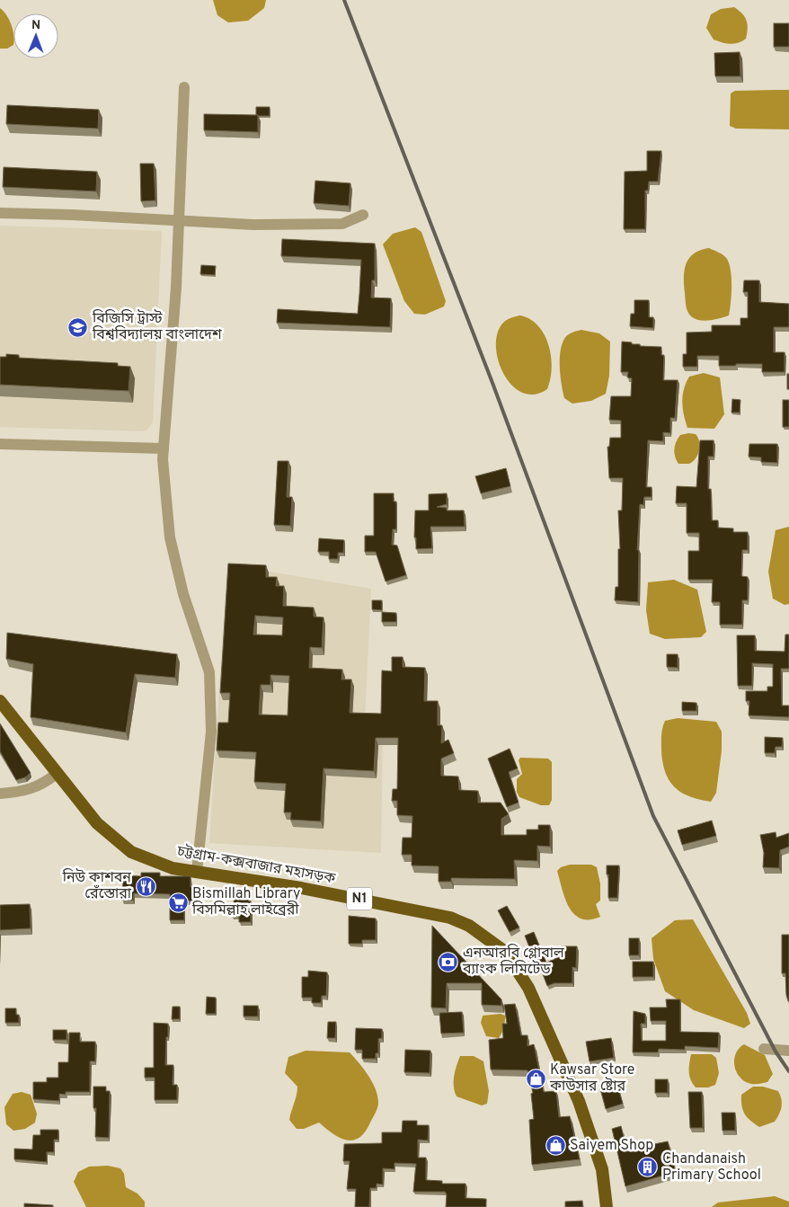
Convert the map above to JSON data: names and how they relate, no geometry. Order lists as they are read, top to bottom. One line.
{"streets":{"highway":["চট্টগ্রাম-কক্সবাজার মহাসড়ক","N1"]},"places":{"school or university":["বিজিসি ট্রাস্ট বিশ্ববিদ্যালয় বাংলাদেশ"],"restaurant":["নিউ কাশবন রেঁস্তোরা"],"supermarket":["Bismillah Library বিসমিল্লাহ লাইব্রেরী"],"bank":["এনআরবি গ্লোবাল ব্যাংক লিমিটেড"],"shop":["Kawsar Store কাউসার ষ্টোর","Saiyem Shop"],"building":["Chandanaish Primary School"]},"north":"top"}
